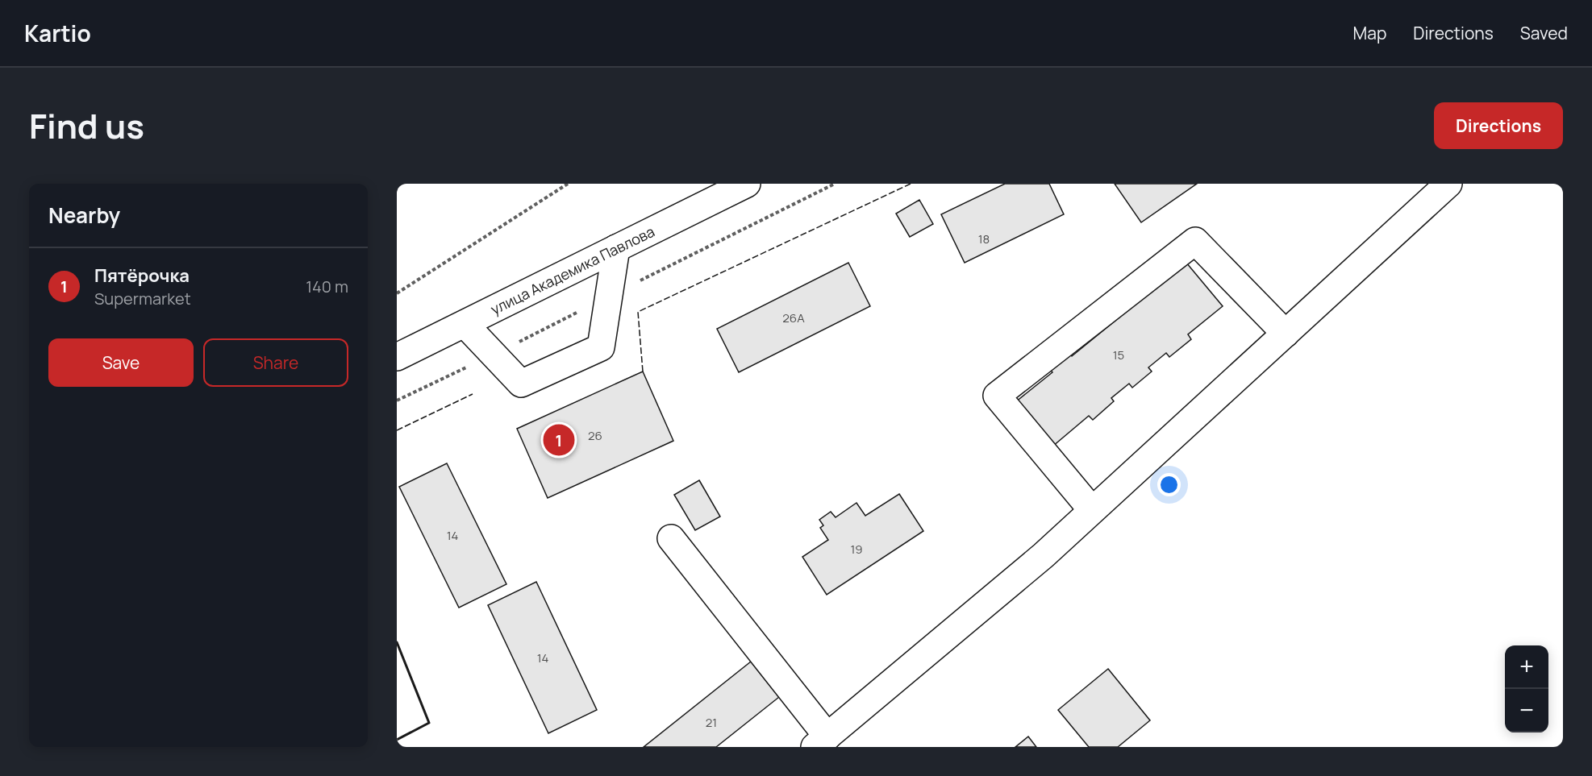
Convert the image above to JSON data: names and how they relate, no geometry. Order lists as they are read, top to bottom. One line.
{"streets":{"street":["улица Академика Павлова"]},"house_numbers":["18","26А","15","26","14","19","14","21"],"page":{"header":"Kartio","nav":["Map","Directions","Saved"],"title":"Find us","buttons":["Directions",["Save","Share"]],"heading":"Nearby","list":[{"mark":"1","name":"Пятёрочка","note":"Supermarket","value":"140 m"}],"pins":"1","map_buttons":["+","−"]}}
